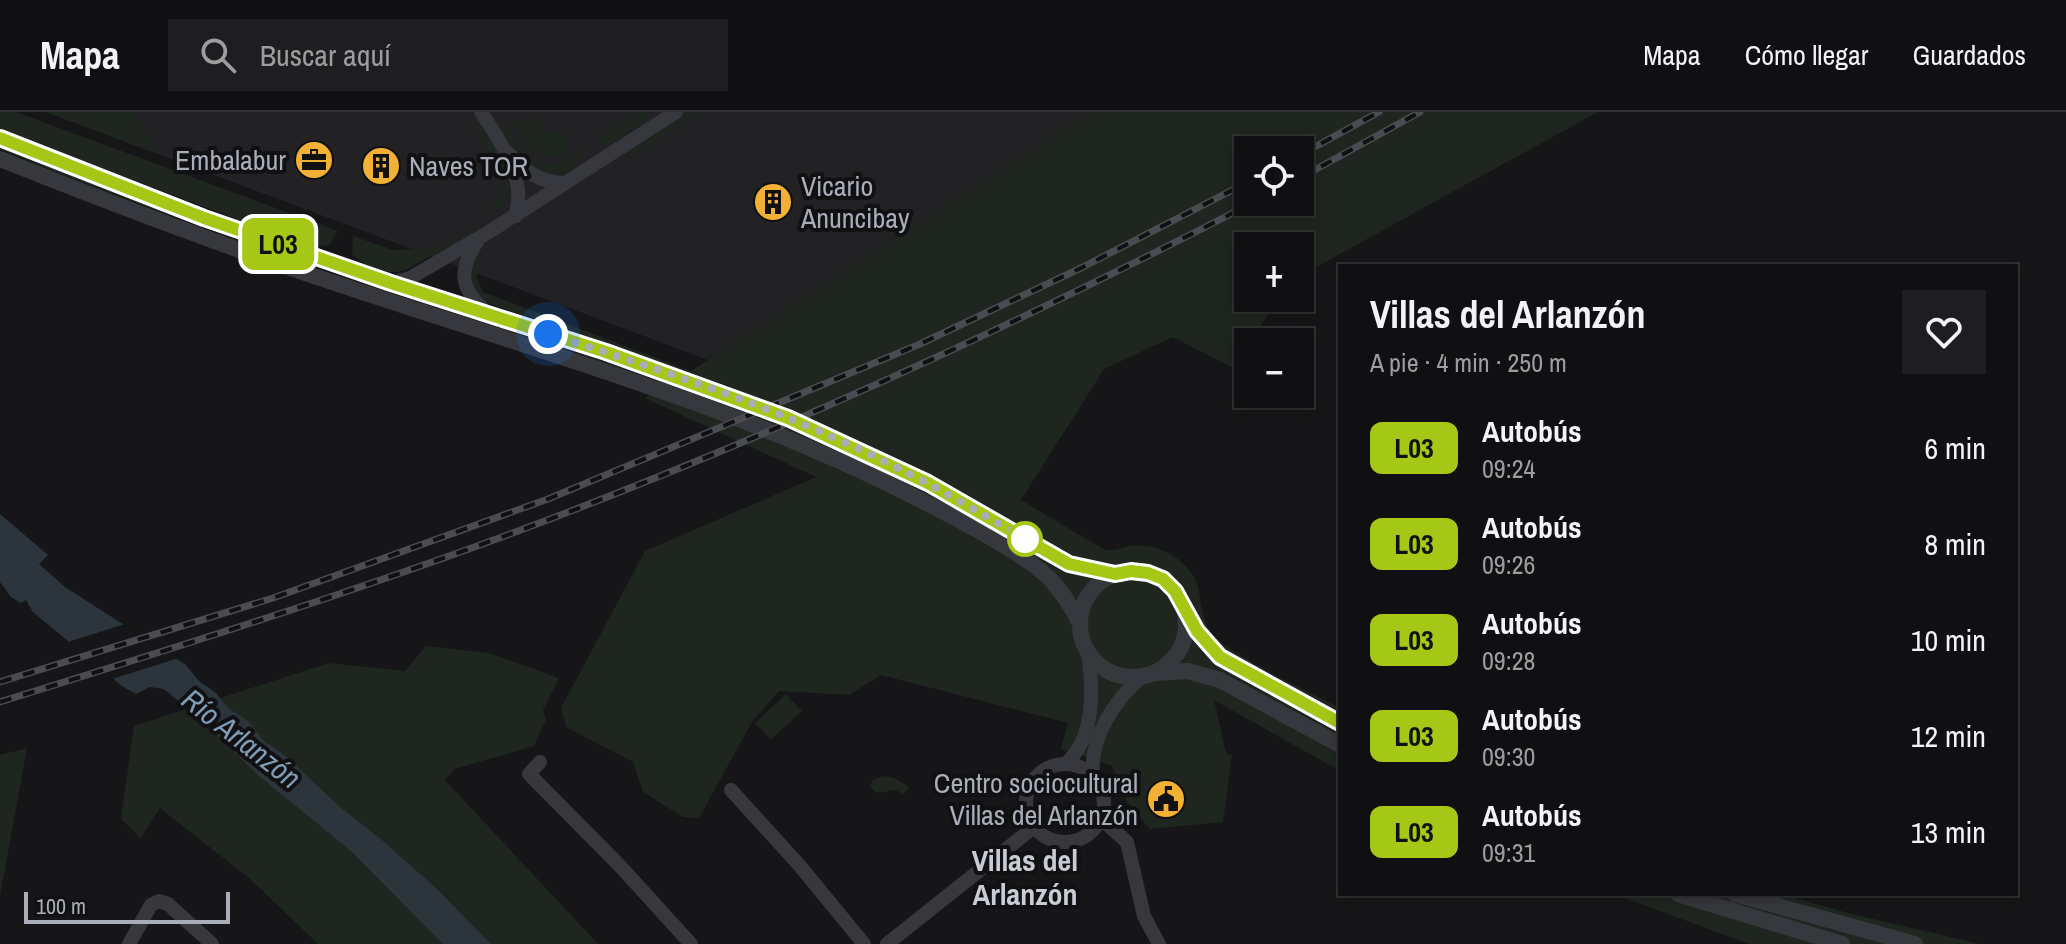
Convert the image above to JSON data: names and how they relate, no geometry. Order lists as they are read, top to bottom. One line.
{"districts":["Villas del Arlanzón"],"water":["Río Arlanzón"],"places":{"office":["Embalabur"],"building":["Naves TOR","Vicario Anuncibay"],"public building":["Centro sociocultural Villas del Arlanzón"]},"lines":["bus line L03"],"scale_bar":"100 m","page":{"header":"Mapa","search":"Buscar aquí","nav":["Mapa","Cómo llegar","Guardados"],"on_map":"L03","map_buttons":["+","−"],"heading":["Villas del Arlanzón","A pie · 4 min · 250 m"],"list":[{"mark":"L03","name":"Autobús","note":"09:24","value":"6 min"},{"mark":"L03","name":"Autobús","note":"09:26","value":"8 min"},{"mark":"L03","name":"Autobús","note":"09:28","value":"10 min"},{"mark":"L03","name":"Autobús","note":"09:30","value":"12 min"},{"mark":"L03","name":"Autobús","note":"09:31","value":"13 min"}],"scale":"100 m"}}
